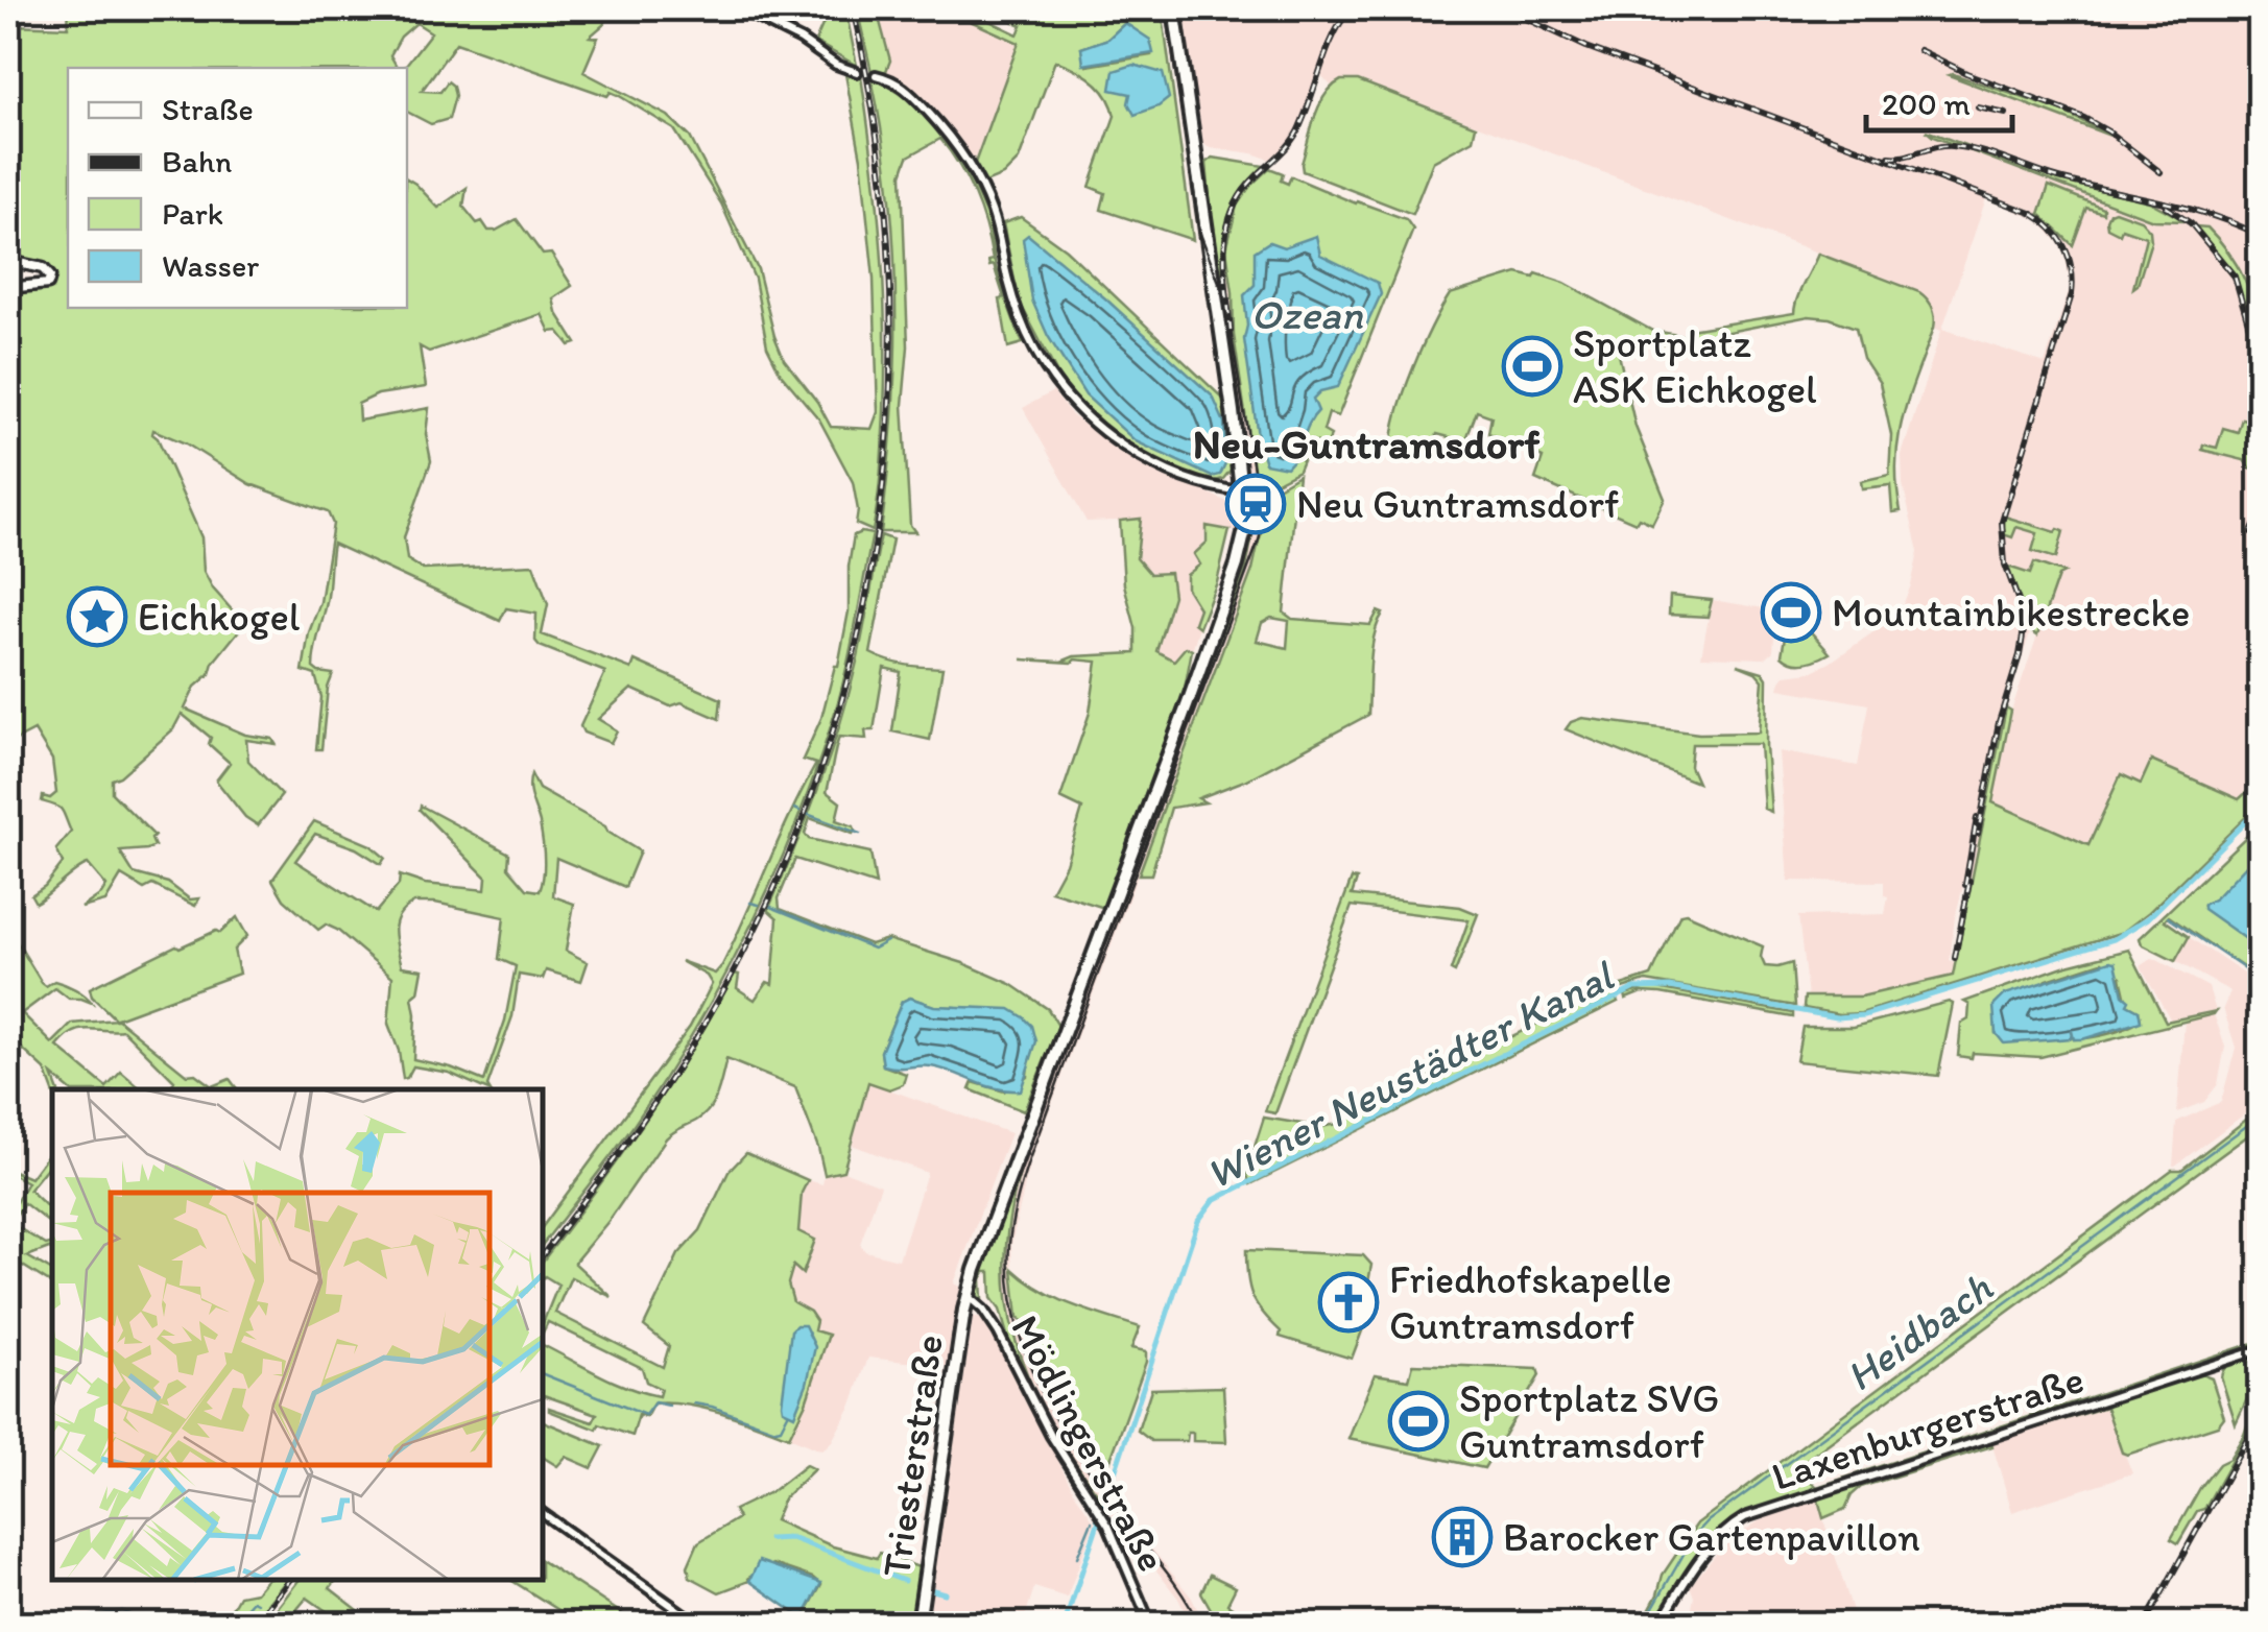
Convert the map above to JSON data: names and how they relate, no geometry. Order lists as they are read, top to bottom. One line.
{"streets":{"main road":["Triesterstraße"],"street":["Laxenburgerstraße","Mödlingerstraße"]},"crossings":[["Mödlingerstraße","Triesterstraße"]],"districts":["Neu-Guntramsdorf"],"water":["Ozean","Wiener Neustädter Kanal","Heidbach"],"places":{"sports":["Sportplatz ASK Eichkogel","Mountainbikestrecke","Sportplatz SVG Guntramsdorf"],"station":["Neu Guntramsdorf"],"place":["Eichkogel"],"church":["Friedhofskapelle Guntramsdorf"],"building":["Barocker Gartenpavillon"]},"legend":["Straße","Bahn","Park","Wasser"],"scale_bar":"200 m"}
